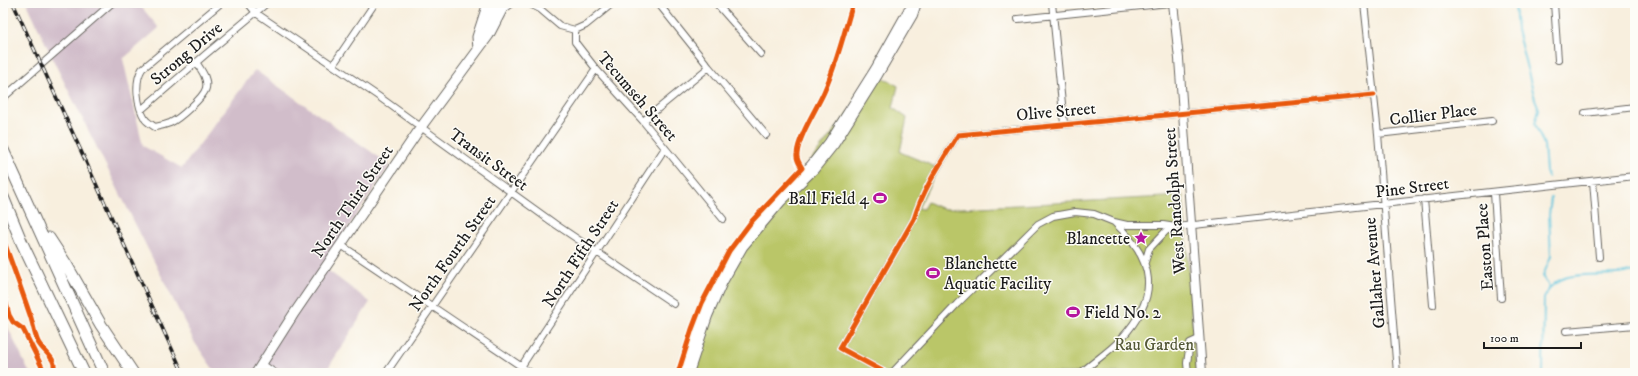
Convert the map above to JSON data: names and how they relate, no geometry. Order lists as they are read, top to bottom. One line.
{"streets":{"main road":["North Third Street","West Randolph Street"],"street":["Strong Drive","Tecumseh Street","Olive Street","Collier Place","Transit Street","Pine Street","Easton Place","North Fourth Street","North Fifth Street","Gallaher Avenue"]},"crossings":[["Strong Drive","Transit Street"],["Tecumseh Street","North Fourth Street"],["Tecumseh Street","North Fifth Street"],["Olive Street","West Randolph Street"],["Olive Street","Gallaher Avenue"],["Collier Place","Gallaher Avenue"],["Transit Street","North Third Street"],["Transit Street","North Fourth Street"],["Transit Street","North Fifth Street"],["Pine Street","West Randolph Street"],["Pine Street","Easton Place"],["Pine Street","Gallaher Avenue"]],"parks":["Rau Garden"],"places":{"sports":["Ball Field 4","Blanchette Aquatic Facility","Field No. 2"],"place":["Blancette"]},"scale_bar":"100 m"}
